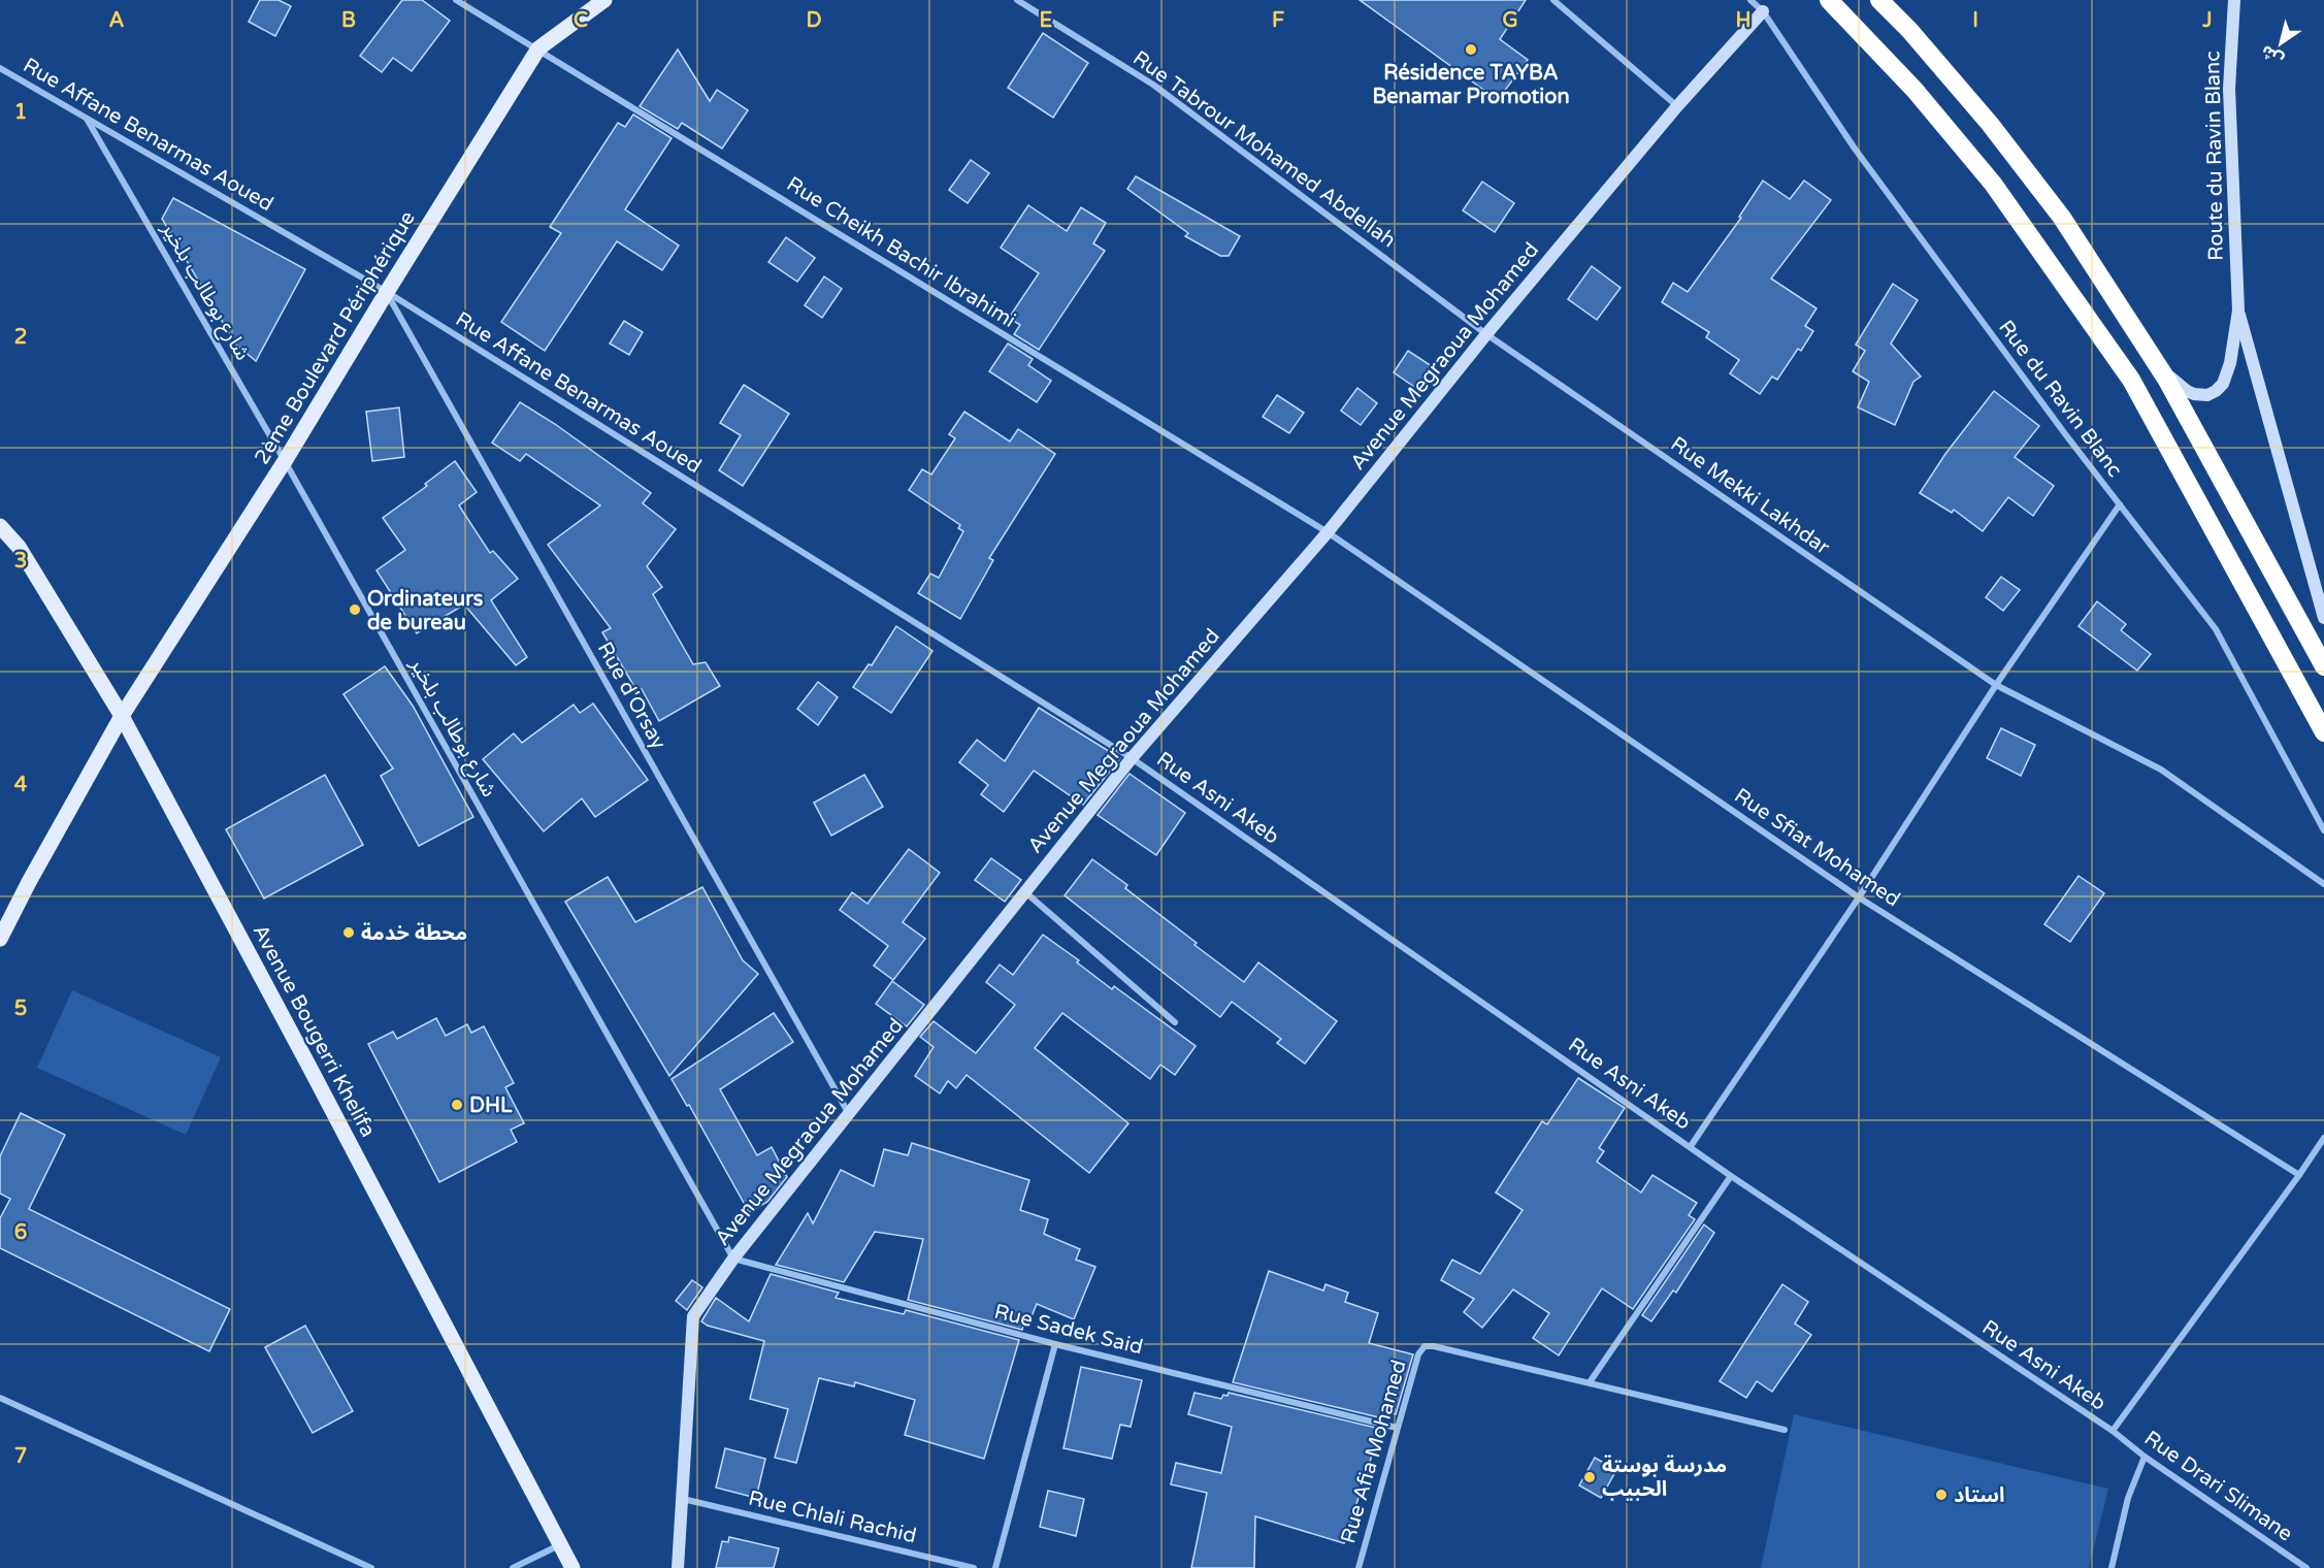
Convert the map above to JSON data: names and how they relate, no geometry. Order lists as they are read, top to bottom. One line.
{"streets":{"main road":["2ème Boulevard Périphérique","Avenue Bougerri Khelifa"],"street":["Rue Affane Benarmas Aoued","Rue Tabrour Mohamed Abdellah","Route du Ravin Blanc","Rue Cheikh Bachir Ibrahimi","شارع بوطالب بلخير","Avenue Megraoua Mohamed","Rue du Ravin Blanc","Rue Mekki Lakhdar","Rue d'Orsay","Rue Asni Akeb","Rue Sfiat Mohamed","Rue Sadek Said","Rue Afia Mohamed","Rue Drari Slimane","Rue Chlali Rachid"]},"crossings":[["Rue Affane Benarmas Aoued","شارع بوطالب بلخير"],["Rue Affane Benarmas Aoued","2ème Boulevard Périphérique"],["Rue Affane Benarmas Aoued","Avenue Megraoua Mohamed"],["Rue Affane Benarmas Aoued","Rue d'Orsay"],["Rue Affane Benarmas Aoued","Rue Asni Akeb"],["Rue Tabrour Mohamed Abdellah","Avenue Megraoua Mohamed"],["Rue Tabrour Mohamed Abdellah","Rue Mekki Lakhdar"],["Rue Cheikh Bachir Ibrahimi","2ème Boulevard Périphérique"],["Rue Cheikh Bachir Ibrahimi","Avenue Megraoua Mohamed"],["Rue Cheikh Bachir Ibrahimi","Rue Sfiat Mohamed"],["شارع بوطالب بلخير","2ème Boulevard Périphérique"],["شارع بوطالب بلخير","Avenue Megraoua Mohamed"],["شارع بوطالب بلخير","Rue Sadek Said"],["2ème Boulevard Périphérique","Rue d'Orsay"],["2ème Boulevard Périphérique","Avenue Bougerri Khelifa"],["Avenue Megraoua Mohamed","Rue du Ravin Blanc"],["Avenue Megraoua Mohamed","Rue Mekki Lakhdar"],["Avenue Megraoua Mohamed","Rue d'Orsay"],["Avenue Megraoua Mohamed","Rue Asni Akeb"],["Avenue Megraoua Mohamed","Rue Sfiat Mohamed"],["Avenue Megraoua Mohamed","Rue Sadek Said"],["Avenue Megraoua Mohamed","Rue Chlali Rachid"],["Rue Asni Akeb","Rue Drari Slimane"],["Rue Sadek Said","Rue Afia Mohamed"]],"places":["Résidence TAYBA Benamar Promotion","Ordinateurs de bureau","محطة خدمة","DHL","مدرسة بوستة الحبيب","استاد"],"north":"bottom left","grid":{"columns":["A","B","C","D","E","F","G","H","I","J"],"rows":["1","2","3","4","5","6","7"]}}
